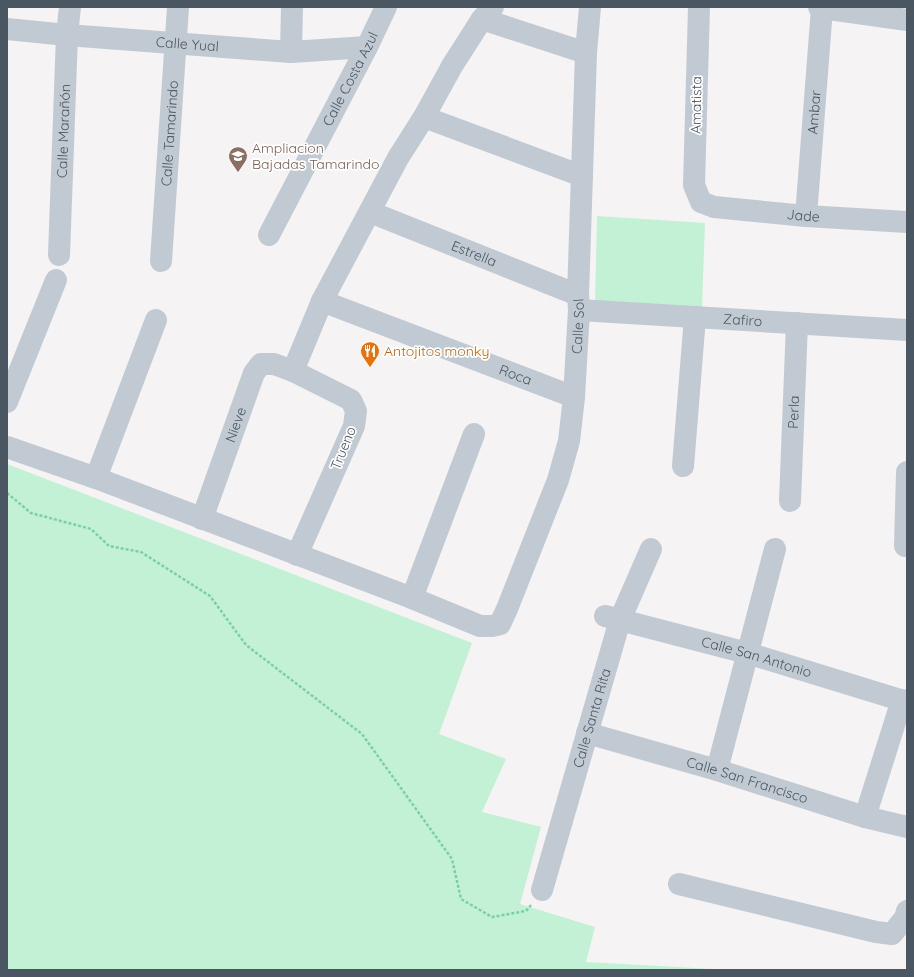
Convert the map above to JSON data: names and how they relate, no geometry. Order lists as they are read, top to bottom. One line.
{"streets":{"street":["Calle Yual","Calle Costa Azul","Amatista","Ambar","Calle Marañón","Calle Tamarindo","Jade","Estrella","Zafiro","Calle Sol","Roca","Perla","Nieve","Trueno","Calle San Antonio","Calle Santa Rita","Calle San Francisco"]},"crossings":[["Calle Yual","Calle Costa Azul"],["Calle Yual","Calle Marañón"],["Calle Yual","Calle Tamarindo"],["Amatista","Jade"],["Ambar","Jade"],["Estrella","Zafiro"],["Estrella","Calle Sol"],["Zafiro","Calle Sol"],["Zafiro","Perla"],["Calle Sol","Roca"],["Nieve","Trueno"],["Calle San Antonio","Calle Santa Rita"],["Calle Santa Rita","Calle San Francisco"]],"places":{"school or university":["Ampliacion Bajadas Tamarindo"],"restaurant":["Antojitos monky"]}}
